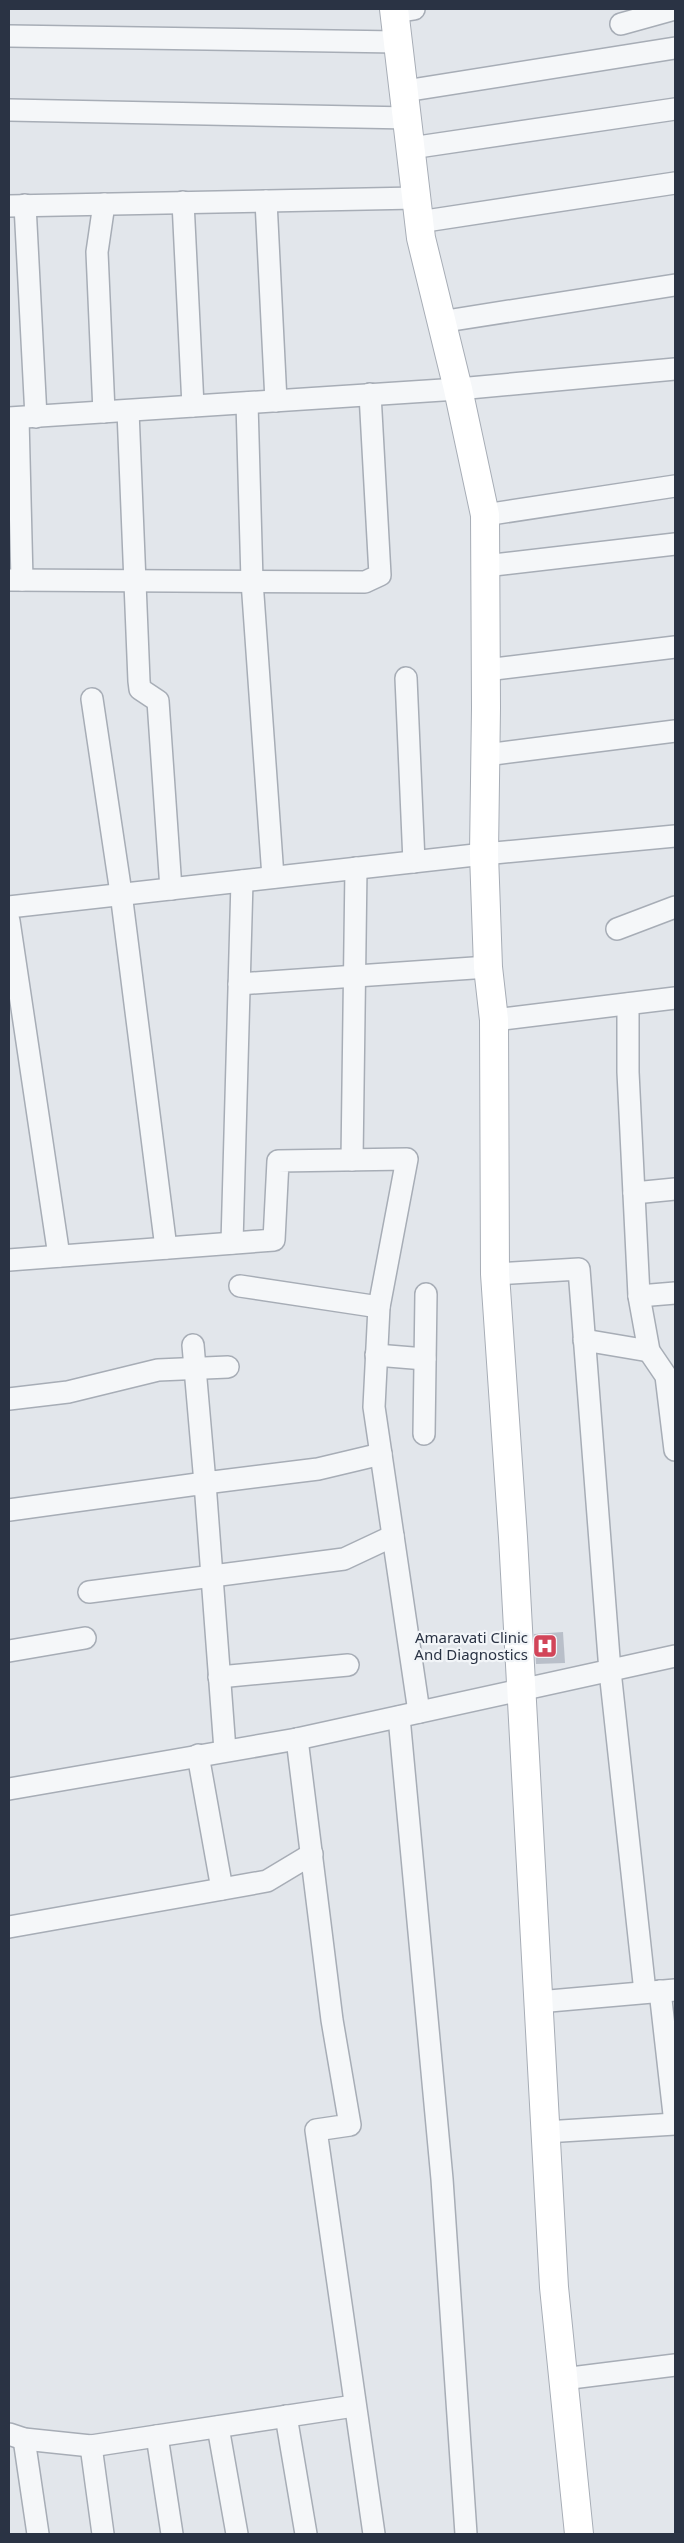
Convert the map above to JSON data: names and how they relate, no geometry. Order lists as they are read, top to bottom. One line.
{"places":{"hospital":["Amaravati Clinic And Diagnostics"]}}
